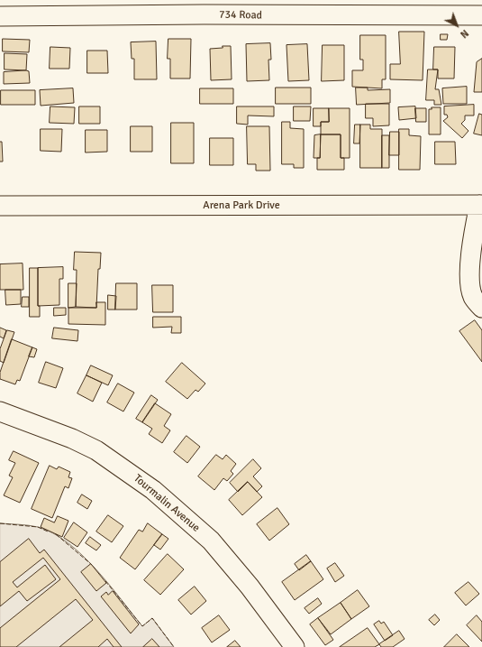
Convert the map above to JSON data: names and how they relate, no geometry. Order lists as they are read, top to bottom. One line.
{"streets":{"street":["734 Road","Arena Park Drive","Tourmalin Avenue"]},"north":"bottom right"}
